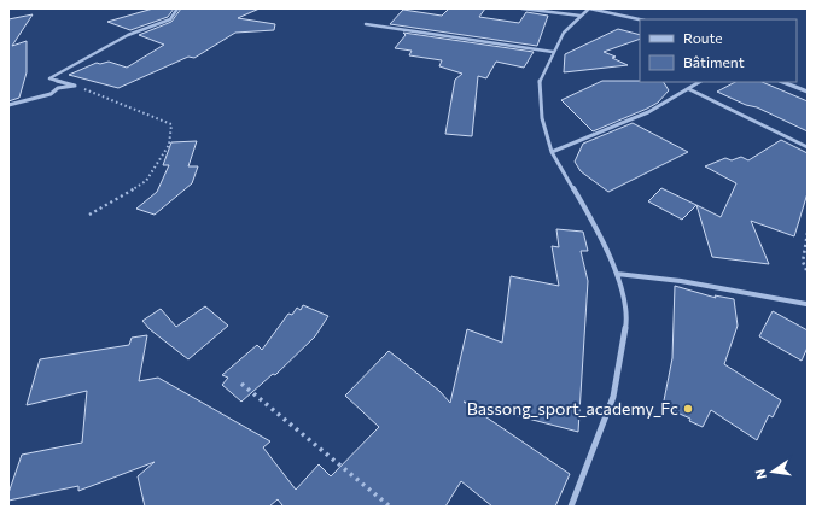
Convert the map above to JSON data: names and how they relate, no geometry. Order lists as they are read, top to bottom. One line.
{"places":["Bassong_sport_academy_Fc"],"legend":["Route","Bâtiment"],"north":"left"}
